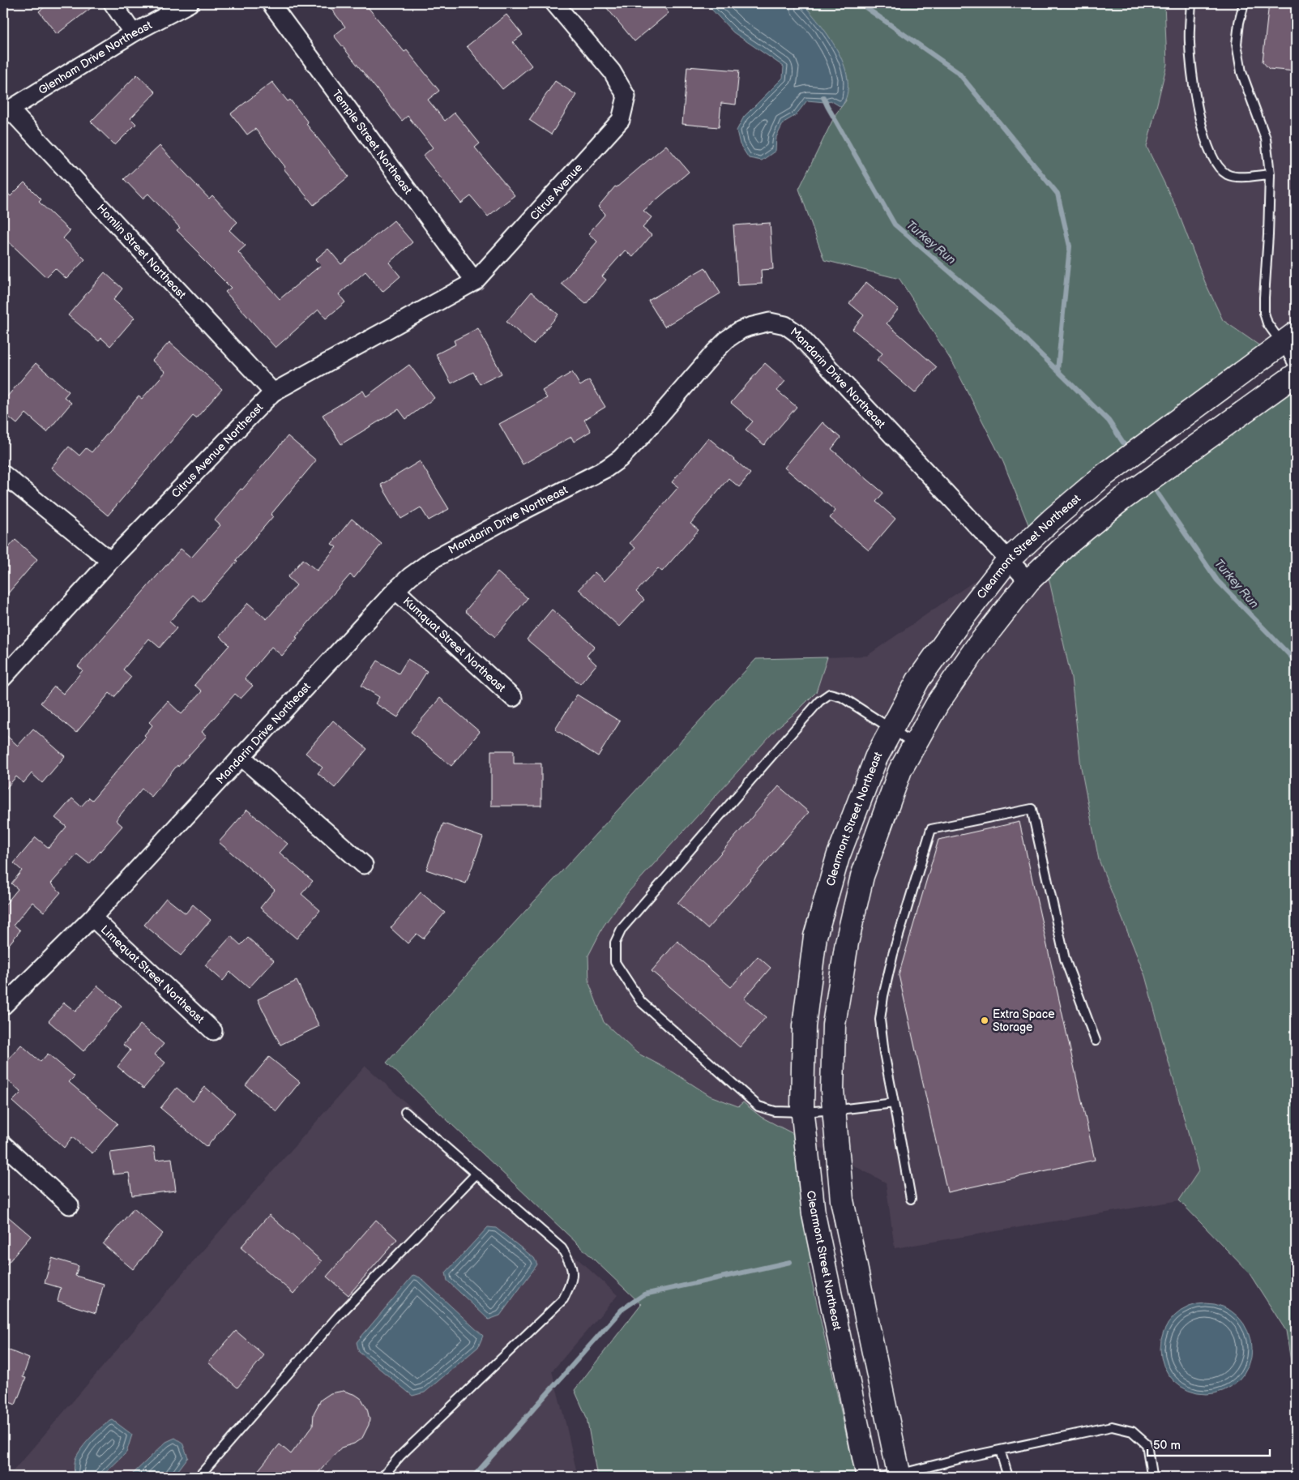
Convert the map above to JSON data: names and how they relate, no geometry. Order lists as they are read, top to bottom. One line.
{"streets":{"street":["Glenham Drive Northeast","Temple Street Northeast","Citrus Avenue","Homlin Street Northeast","Mandarin Drive Northeast","Citrus Avenue Northeast","Clearmont Street Northeast","Kumquat Street Northeast","Limequat Street Northeast"]},"crossings":[["Glenham Drive Northeast","Homlin Street Northeast"],["Temple Street Northeast","Citrus Avenue"],["Temple Street Northeast","Citrus Avenue Northeast"],["Citrus Avenue","Citrus Avenue Northeast"],["Homlin Street Northeast","Citrus Avenue Northeast"],["Mandarin Drive Northeast","Clearmont Street Northeast"],["Mandarin Drive Northeast","Kumquat Street Northeast"],["Mandarin Drive Northeast","Limequat Street Northeast"]],"water":["Turkey Run"],"places":["Extra Space Storage"],"scale_bar":"50 m"}
